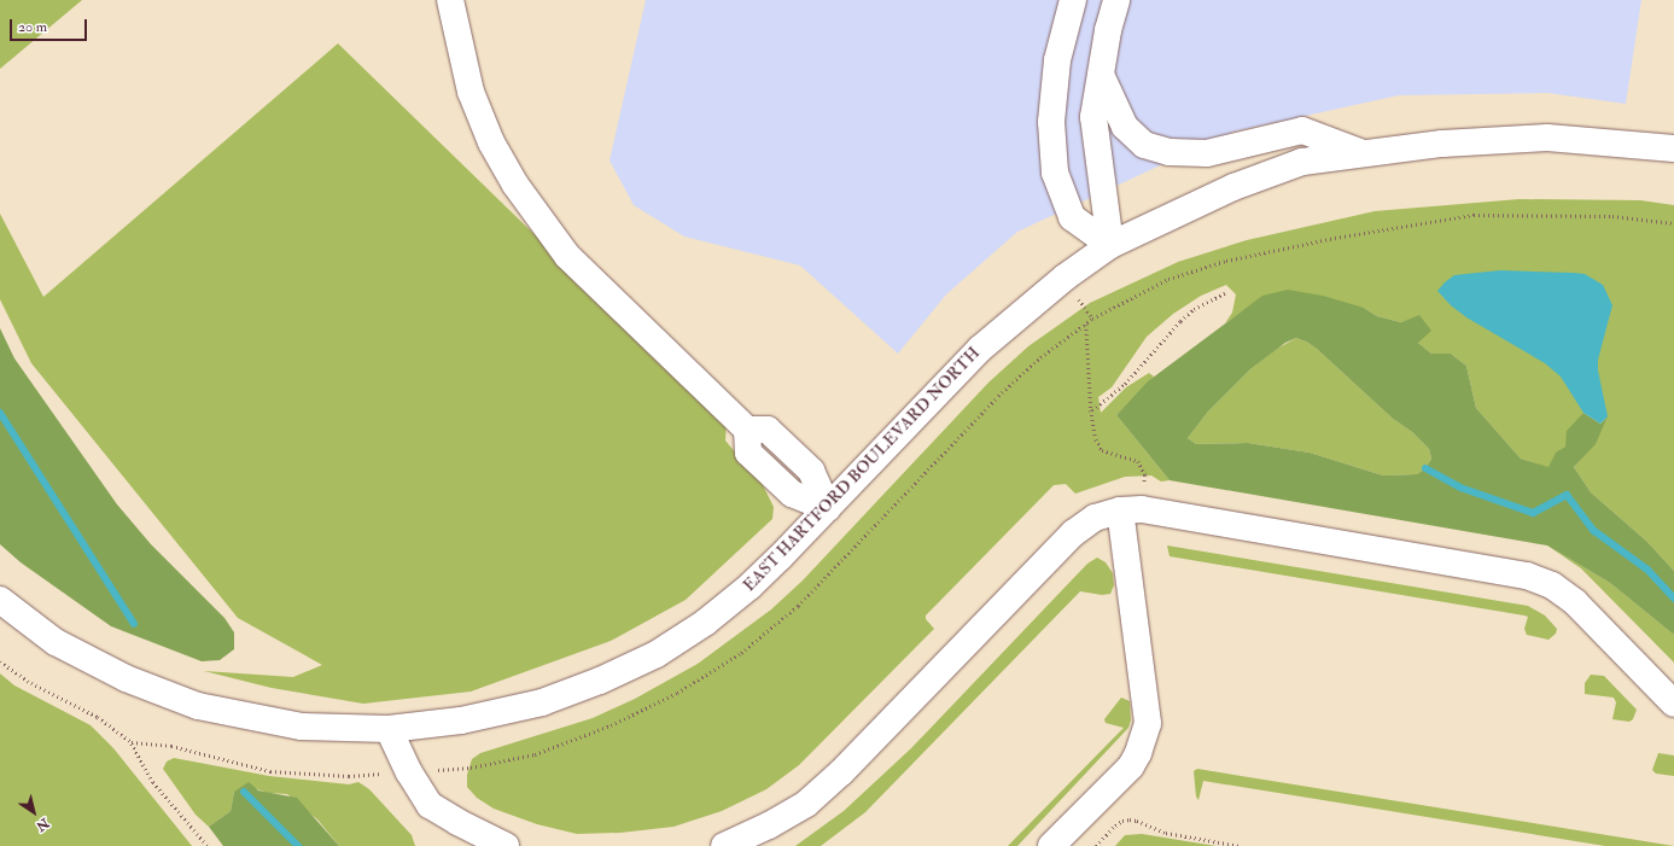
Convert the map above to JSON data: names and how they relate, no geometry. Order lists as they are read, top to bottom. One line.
{"streets":{"street":["EAST HARTFORD BOULEVARD NORTH"]},"scale_bar":"20 m","north":"bottom right"}
